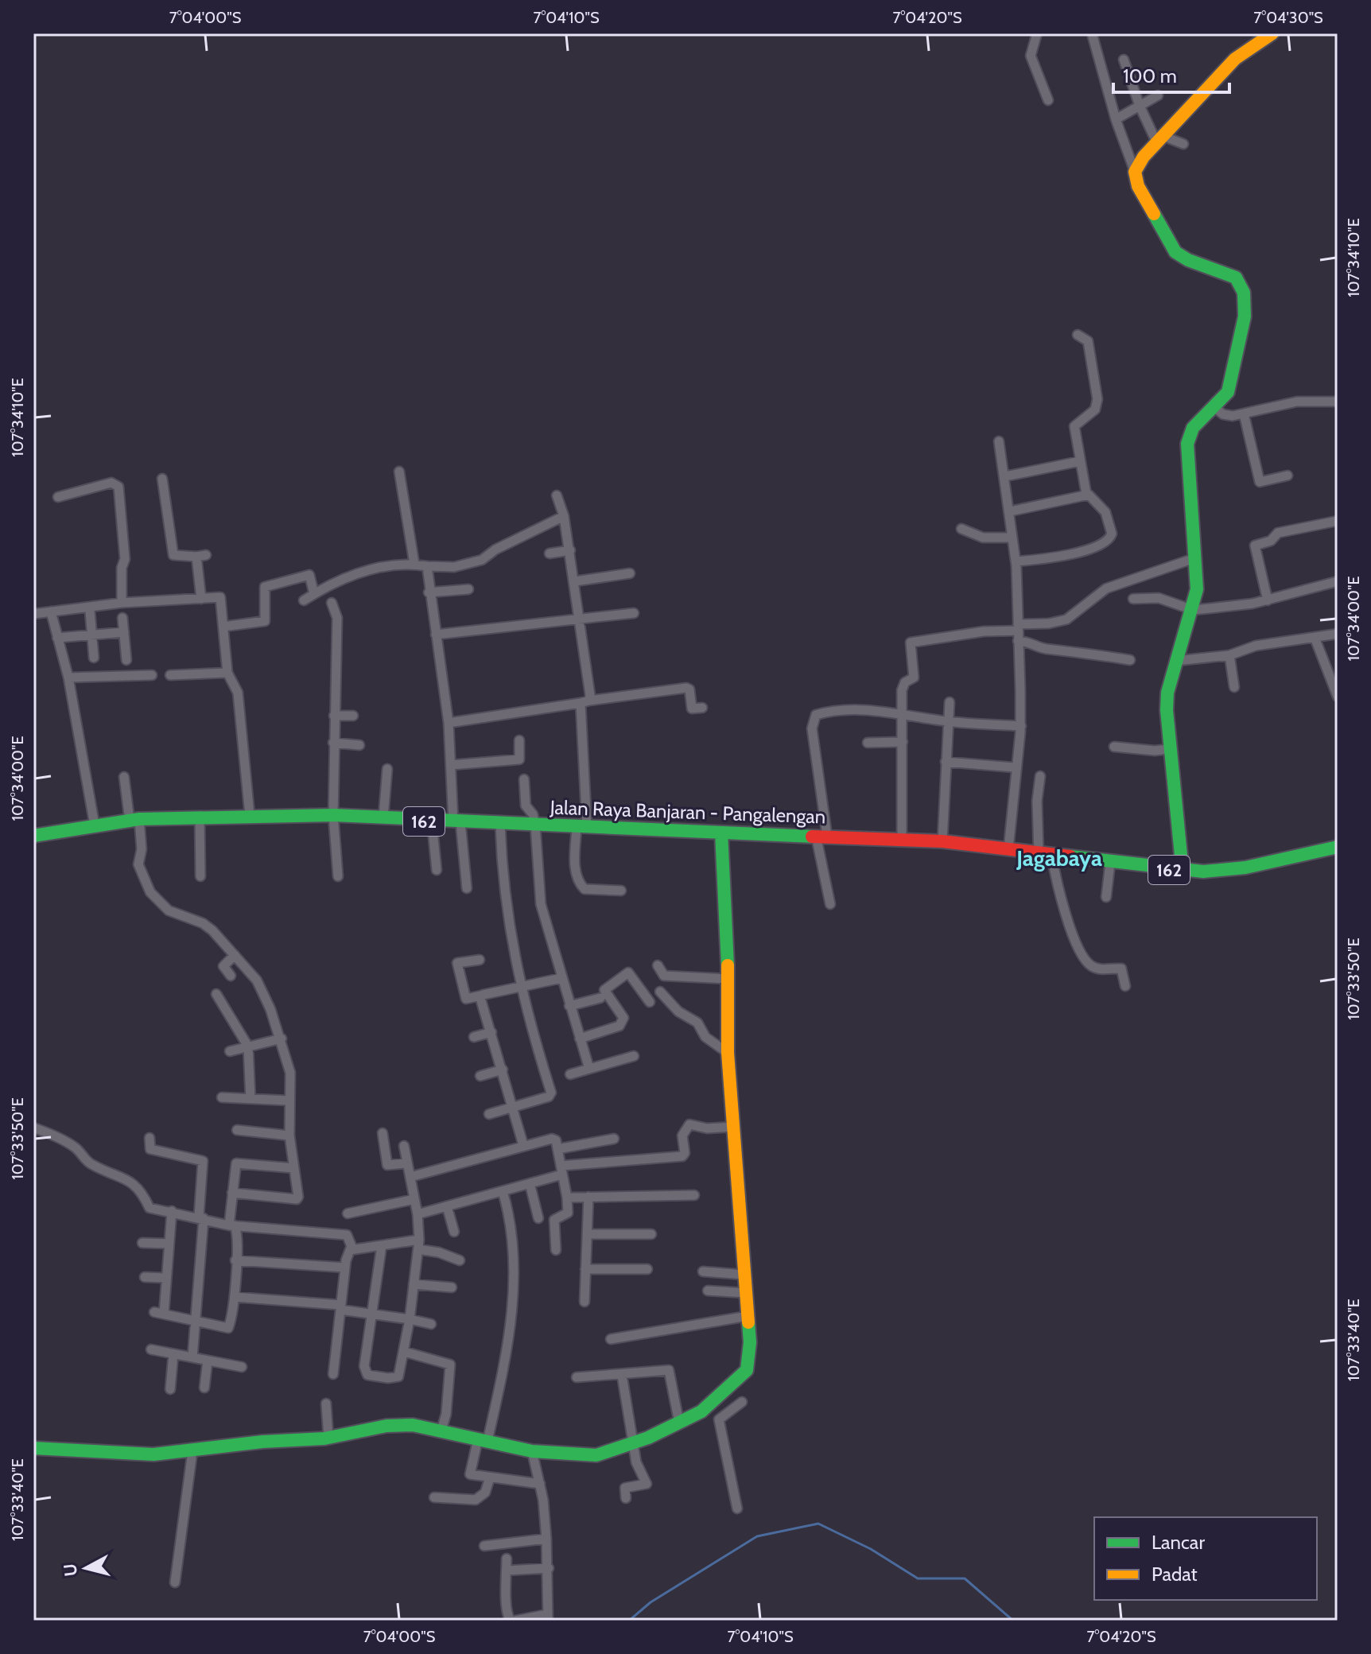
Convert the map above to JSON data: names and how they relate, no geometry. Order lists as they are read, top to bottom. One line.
{"streets":{"street":["Jalan Raya Banjaran - Pangalengan","162"]},"districts":["Jagabaya"],"legend":["Lancar","Padat"],"scale_bar":"100 m","north":"left","coordinates":["7°04'00\"S","7°04'10\"S","7°04'20\"S","7°04'30\"S","107°34'10\"E","107°34'00\"E","107°33'50\"E","107°33'40\"E"]}
